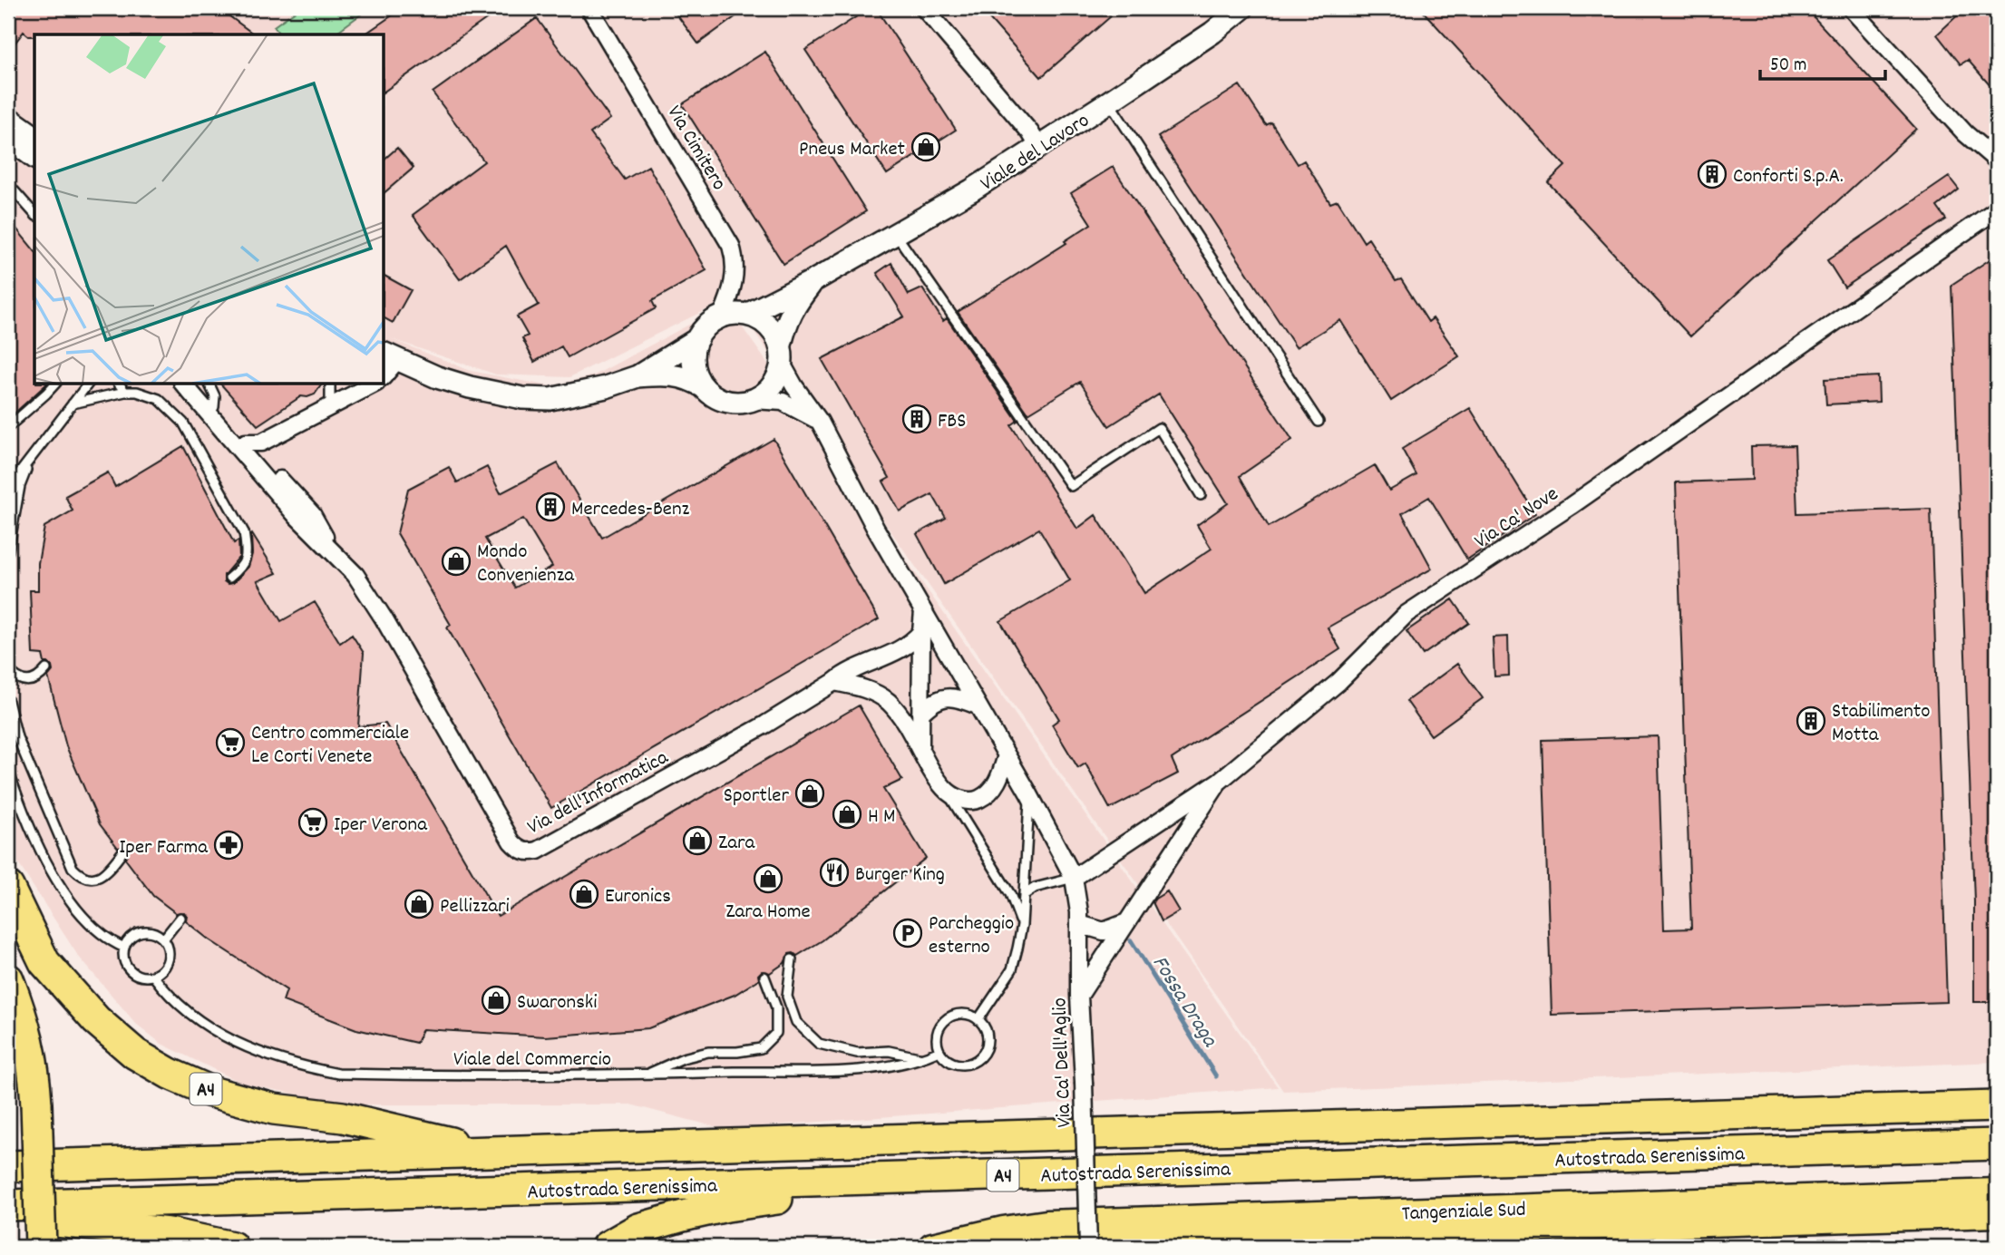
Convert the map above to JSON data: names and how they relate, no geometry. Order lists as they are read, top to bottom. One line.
{"streets":{"highway":["A4","Autostrada Serenissima","Tangenziale Sud"],"street":["Via Cimitero","Viale del Lavoro","Via Ca' Nove","Via dell'Informatica","Via Ca' Dell'Aglio"],"lane":["Viale del Commercio"]},"crossings":[["Via Cimitero","Viale del Lavoro"],["Via Ca' Nove","Via Ca' Dell'Aglio"],["A4","Autostrada Serenissima"]],"water":["Fossa Draga"],"places":{"shop":["Pneus Market","Mondo Convenienza","Sportler","H M","Zara","Zara Home","Euronics","Pellizzari","Swaronski"],"building":["Conforti S.p.A.","FBS","Mercedes-Benz","Stabilimento Motta"],"supermarket":["Centro commerciale Le Corti Venete","Iper Verona"],"pharmacy":["Iper Farma"],"restaurant":["Burger King"],"parking":["Parcheggio esterno"]},"scale_bar":"50 m"}
